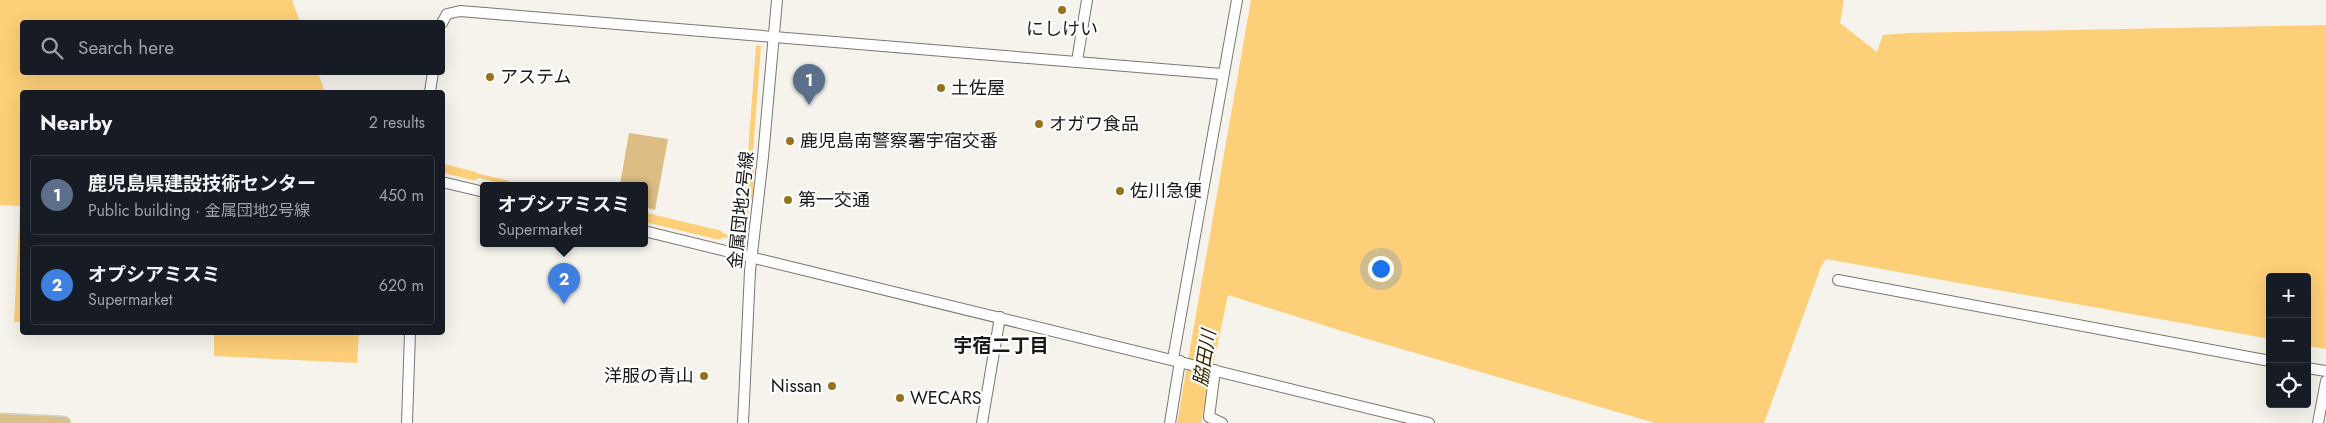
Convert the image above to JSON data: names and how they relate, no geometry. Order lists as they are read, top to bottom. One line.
{"streets":{"street":["金属団地2号線"]},"districts":["宇宿二丁目"],"water":["脇田川"],"places":["にしけい","アステム","土佐屋","オガワ食品","鹿児島南警察署宇宿交番","佐川急便","第一交通","洋服の青山","Nissan","WECARS"],"page":{"search":"Search here","pins":["1","2"],"heading":["Nearby","2 results"],"list":[{"mark":"1","name":"鹿児島県建設技術センター","note":"Public building · 金属団地2号線","value":"450 m"},{"mark":"2","name":"オプシアミスミ","note":"Supermarket","value":"620 m"}],"popup":["オプシアミスミ","Supermarket"],"map_buttons":["+","−"]}}
